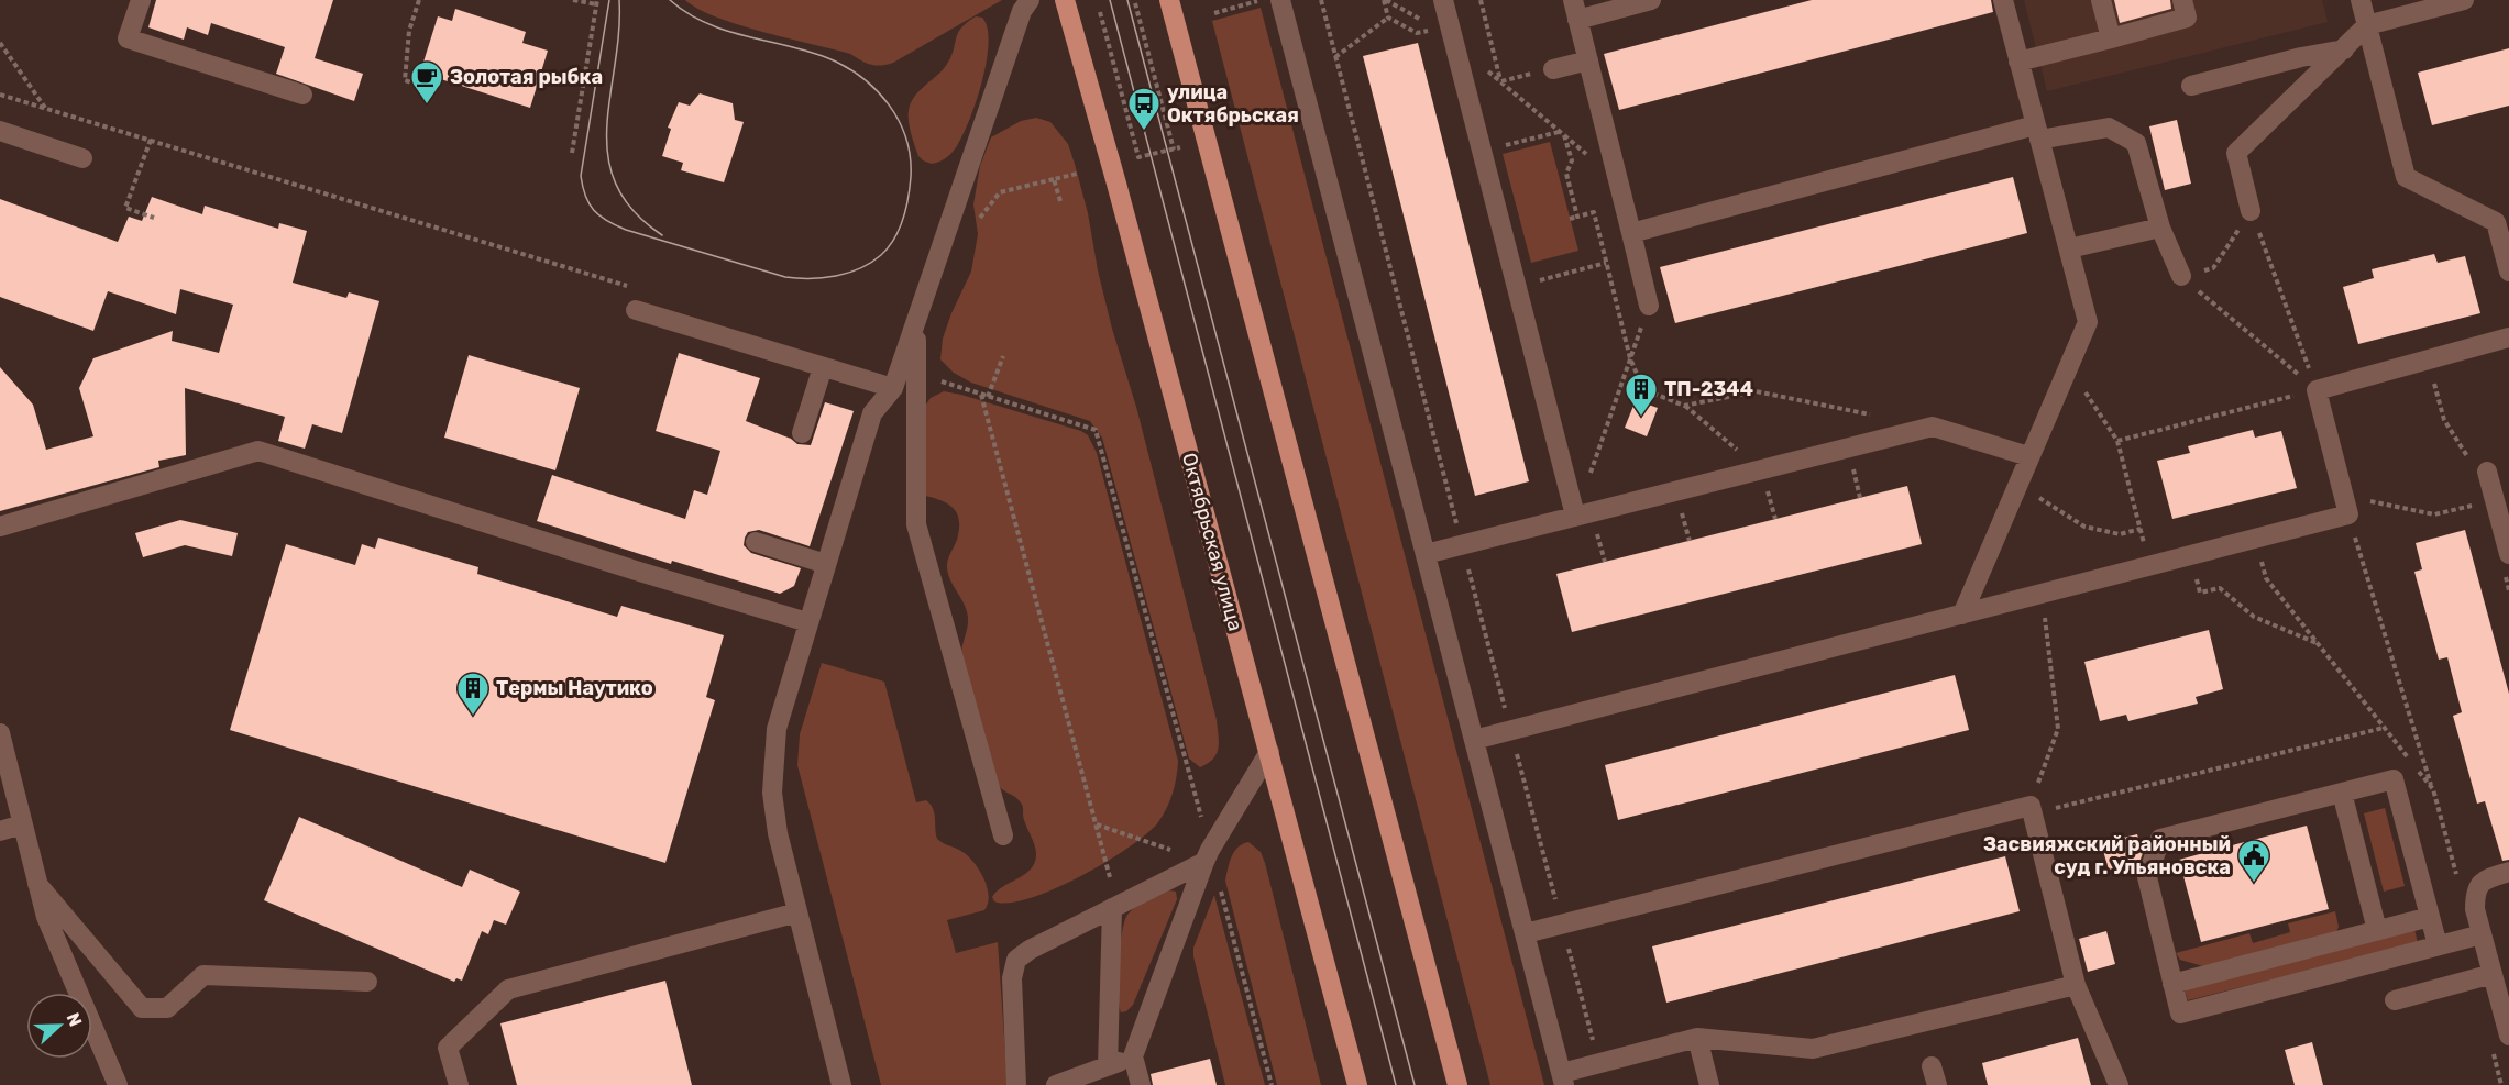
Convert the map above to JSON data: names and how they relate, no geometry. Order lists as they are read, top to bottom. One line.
{"streets":{"main road":["Октябрьская улица"]},"places":{"cafe":["Золотая рыбка"],"bus stop":["улица Октябрьская"],"building":["ТП-2344","Термы Наутико"],"public building":["Засвияжский районный суд г. Ульяновска"]},"north":"right"}
